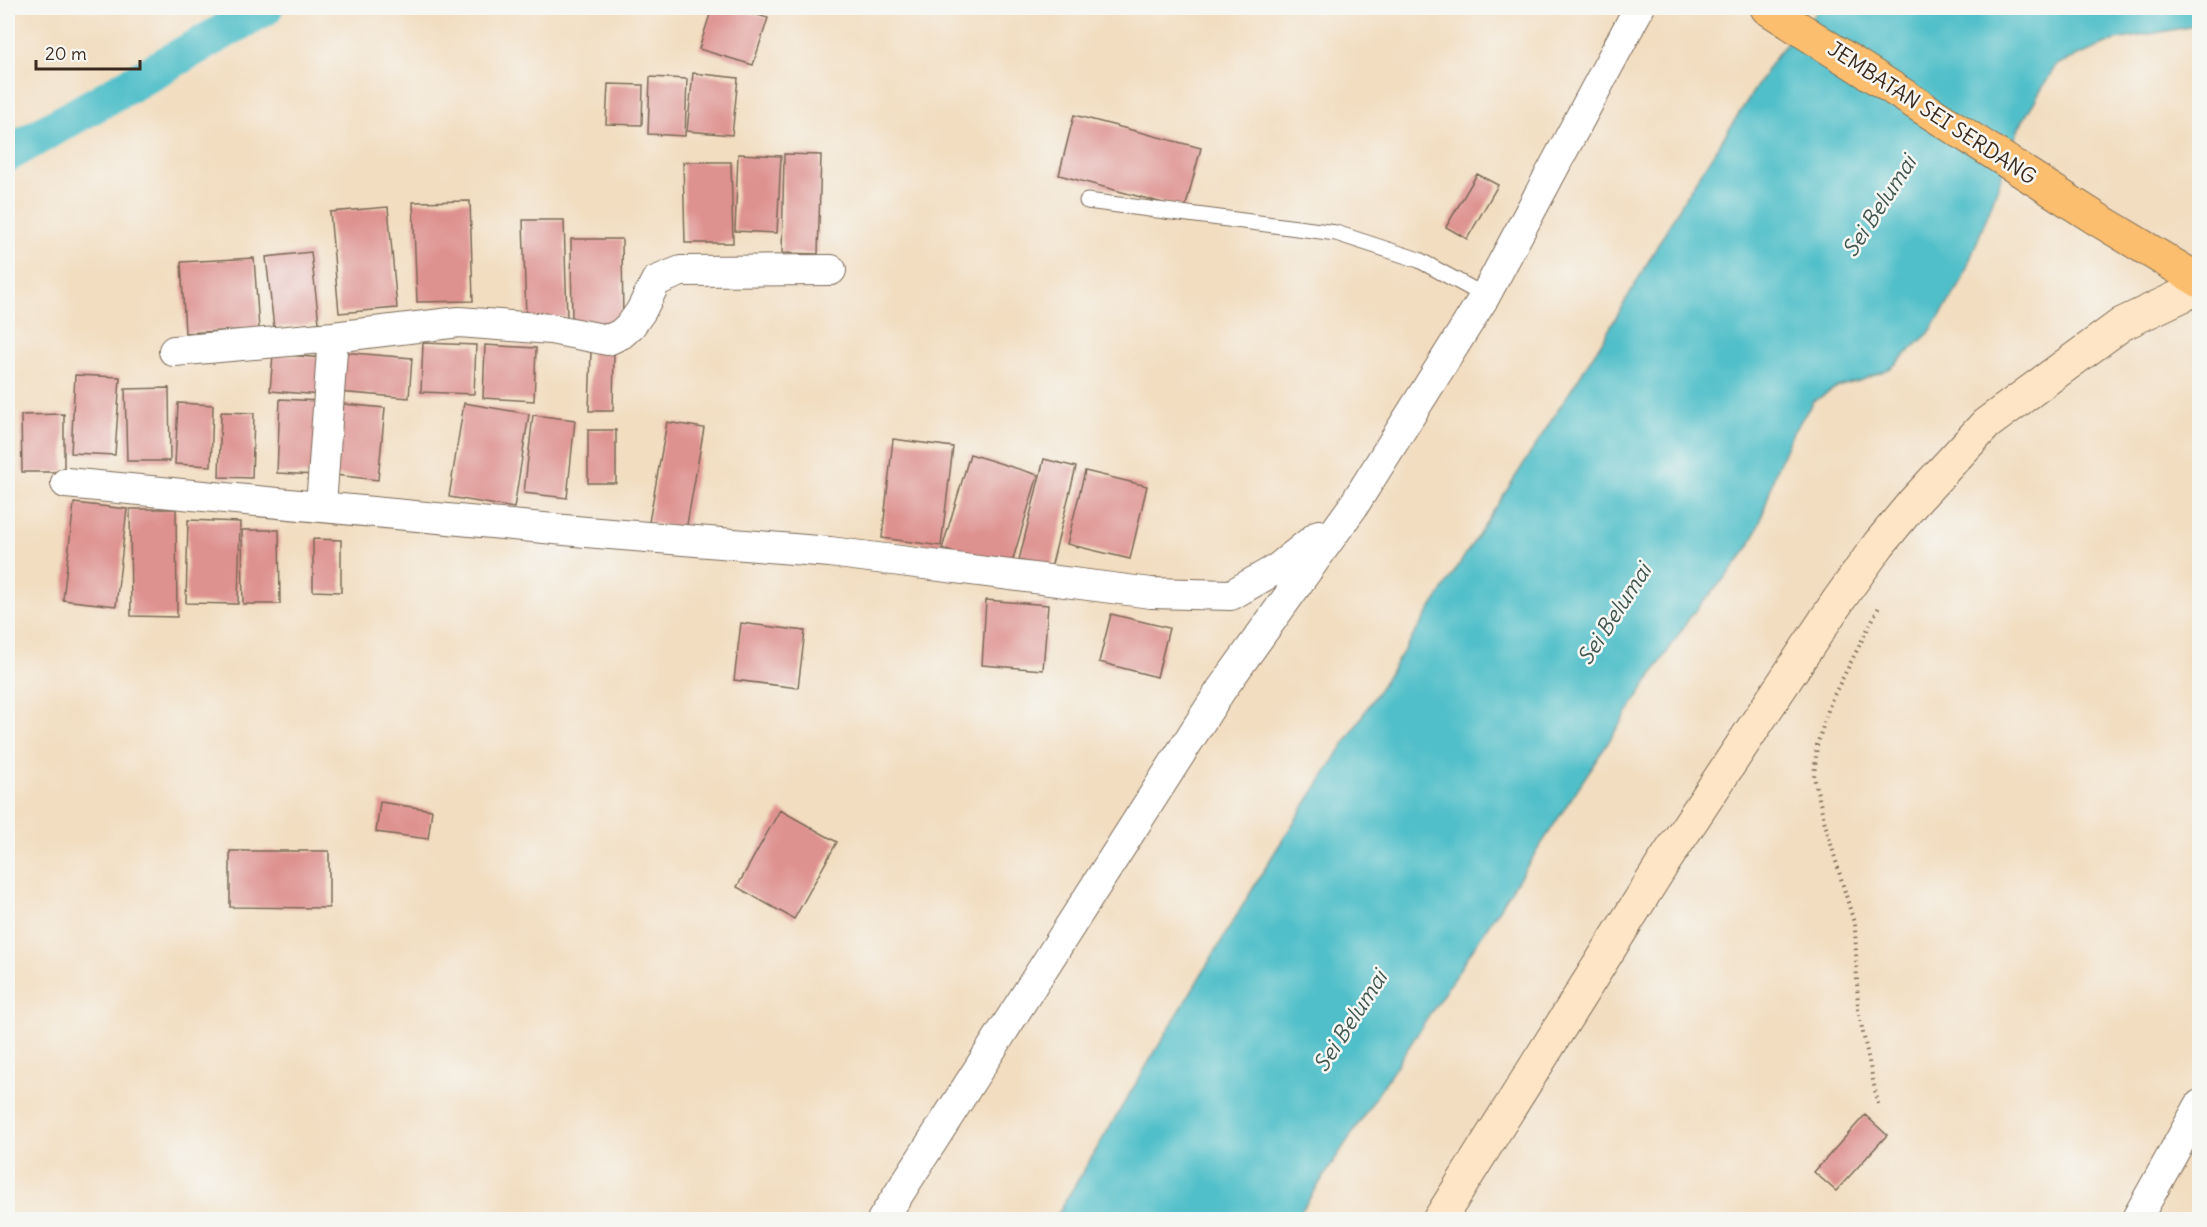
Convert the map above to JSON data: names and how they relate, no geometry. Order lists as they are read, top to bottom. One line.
{"streets":{"highway":["JEMBATAN SEI SERDANG"]},"water":["Sei Belumai"],"scale_bar":"20 m"}
